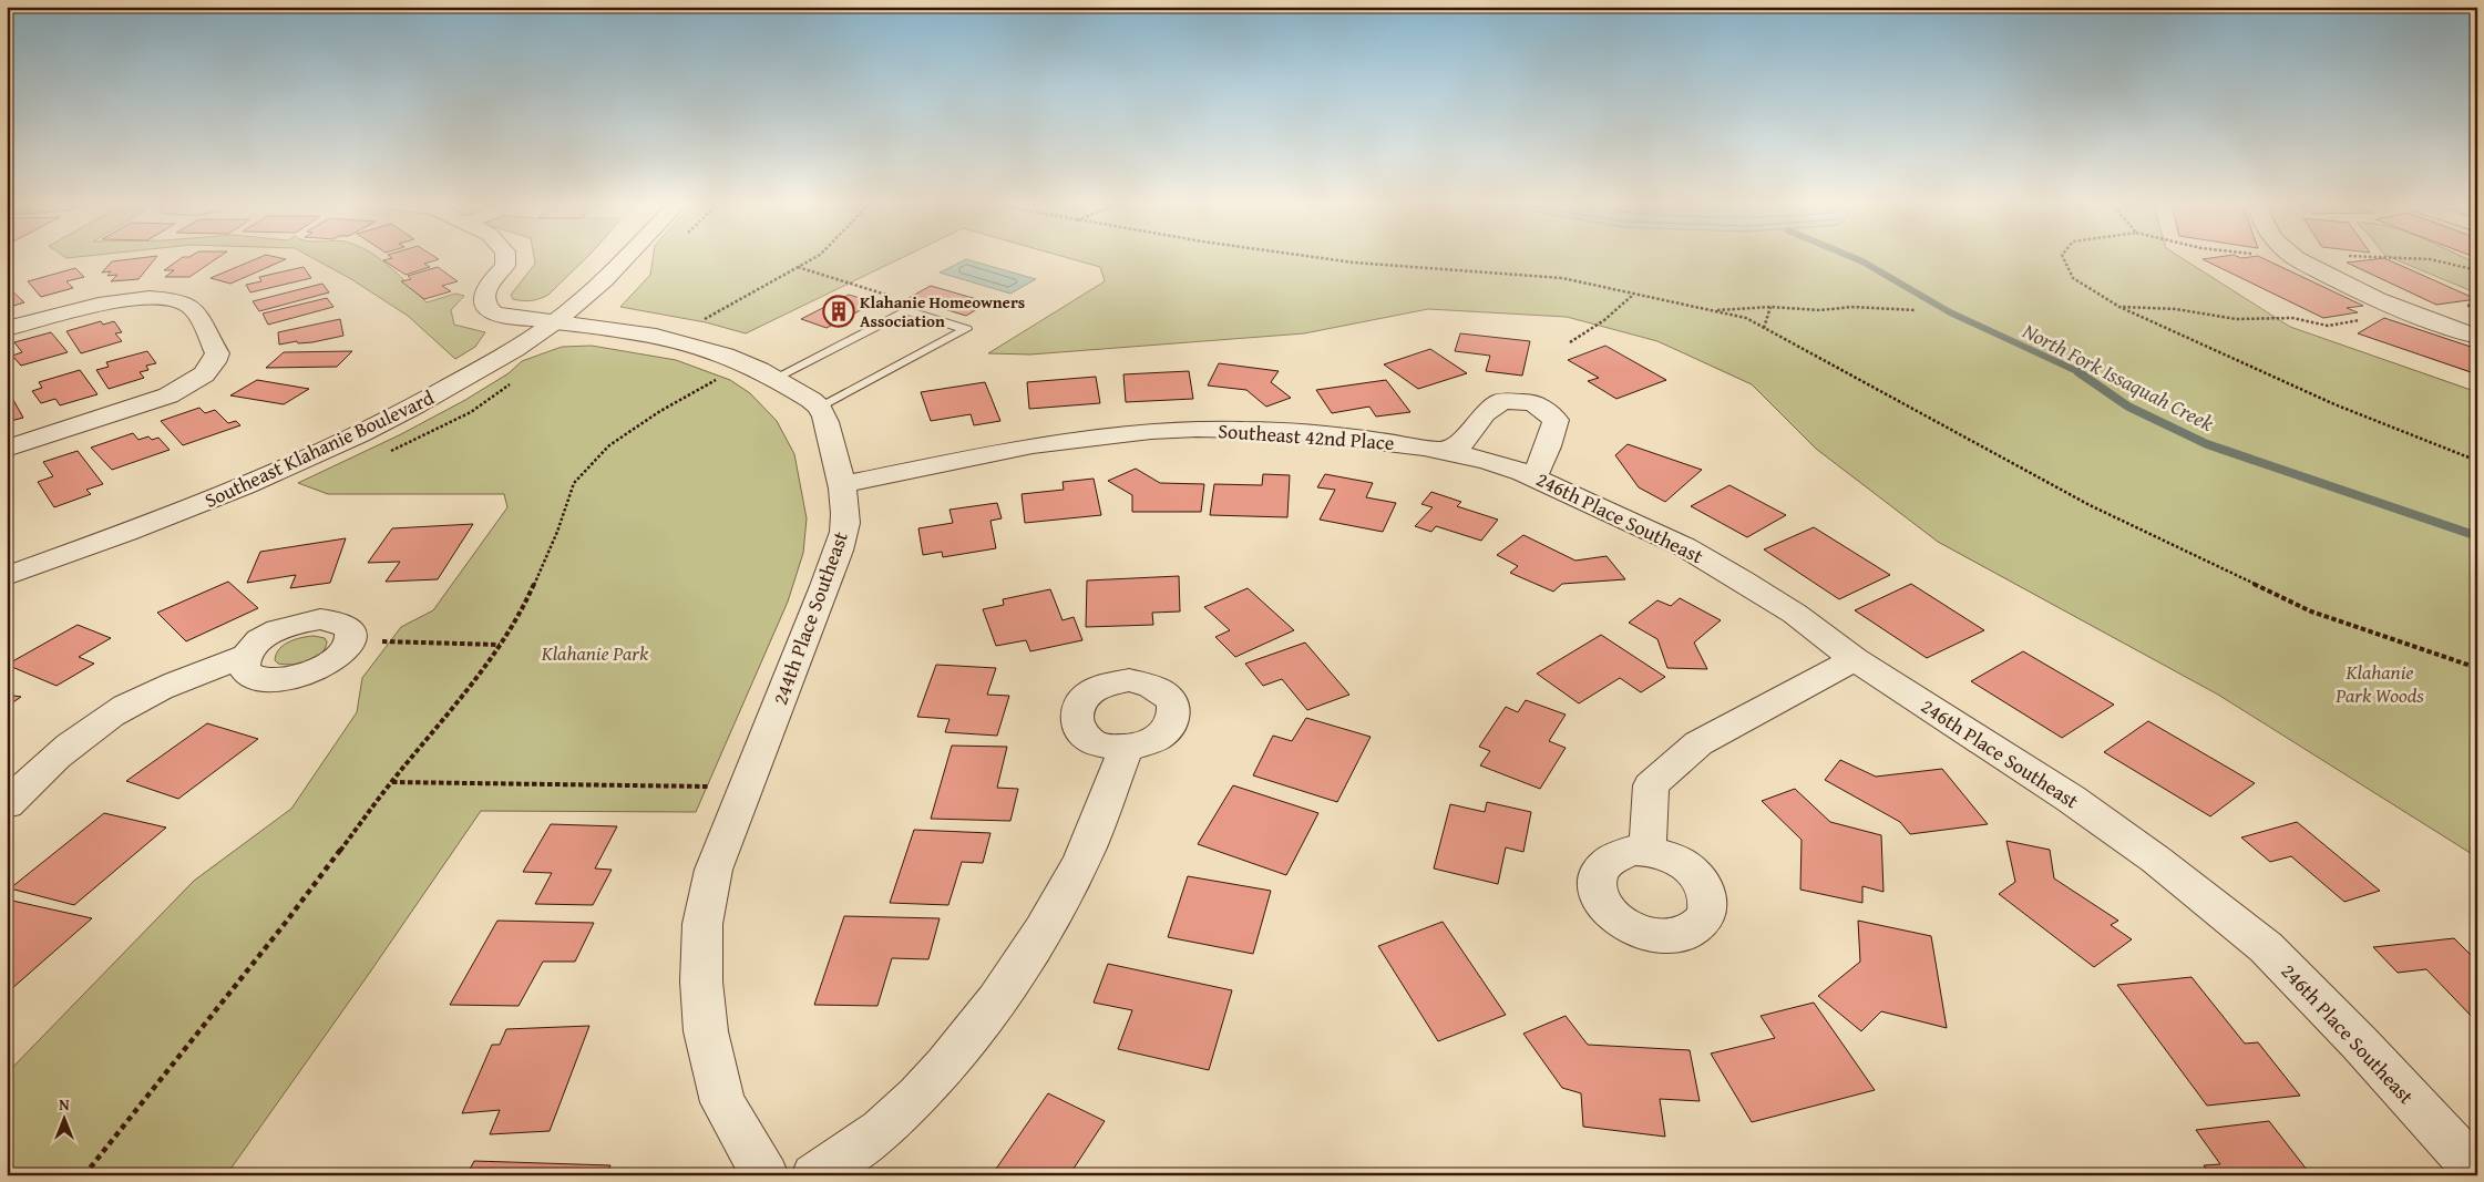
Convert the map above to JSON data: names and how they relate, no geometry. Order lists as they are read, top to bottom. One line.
{"streets":{"street":["Southeast 42nd Place","Southeast Klahanie Boulevard","246th Place Southeast","244th Place Southeast"]},"crossings":[["Southeast 42nd Place","246th Place Southeast"],["Southeast 42nd Place","244th Place Southeast"]],"water":["North Fork Issaquah Creek"],"parks":["Klahanie Park","Klahanie Park Woods"],"places":{"building":["Klahanie Homeowners Association"]},"north":"top"}
